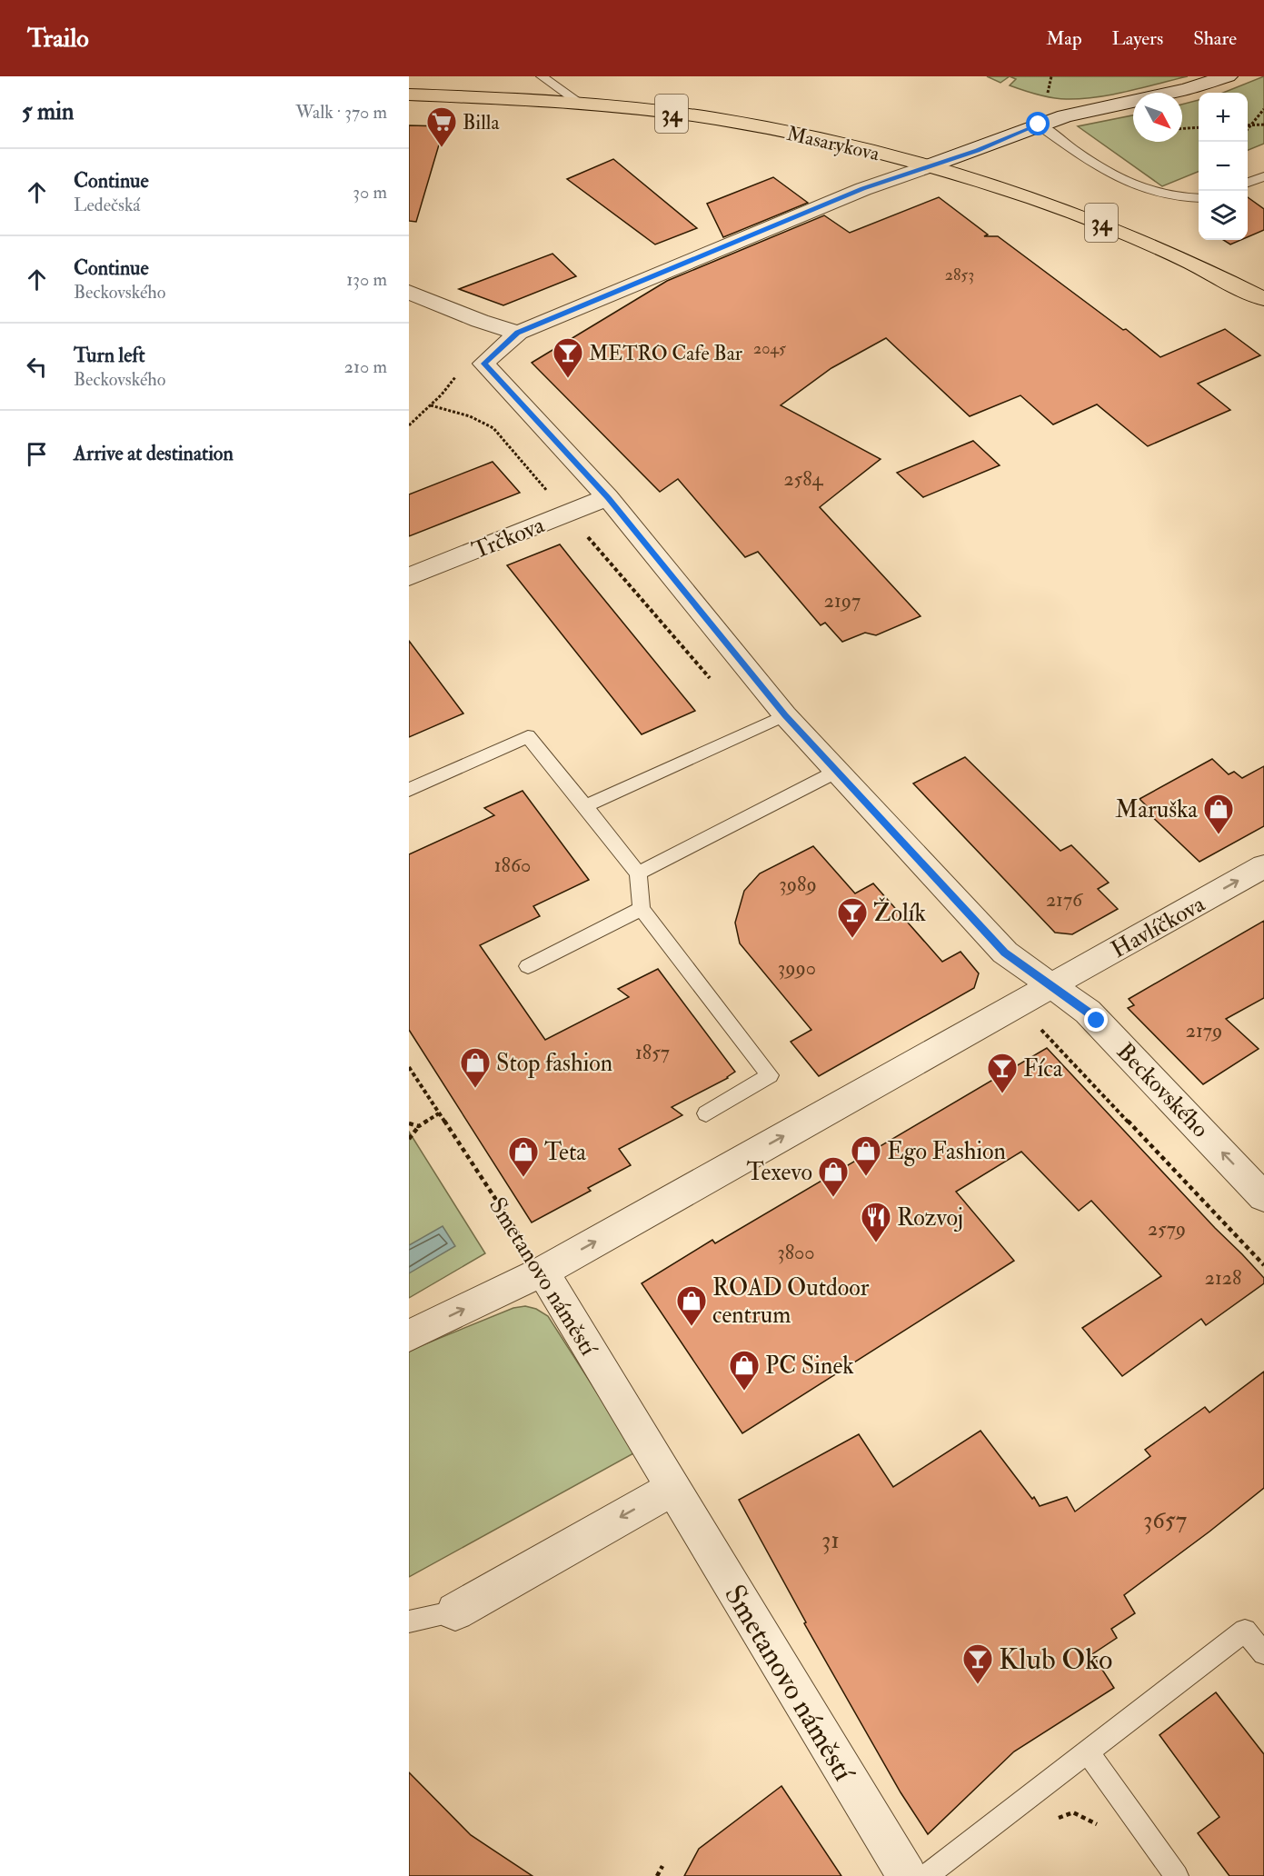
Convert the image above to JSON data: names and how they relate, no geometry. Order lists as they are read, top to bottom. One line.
{"streets":{"main road":["34","Masarykova"],"street":["Trčkova","Havlíčkova","Beckovského","Smetanovo náměstí"]},"crossings":[["Trčkova","Beckovského"],["Havlíčkova","Beckovského"],["Havlíčkova","Smetanovo náměstí"]],"one_way":["Havlíčkova"],"places":{"supermarket":["Billa"],"bar":["METRO Cafe Bar","Žolík","Fíca","Klub Oko"],"shop":["Maruška","Stop fashion","Ego Fashion","Teta","Texevo","ROAD Outdoor centrum","PC Sinek"],"restaurant":["Rozvoj"]},"house_numbers":["2853","2045","2584","2197","1860","3989","2176","3990","2179","1857","2579","3800","2128","3657","31"],"north":"bottom right","page":{"header":"Trailo","nav":["Map","Layers","Share"],"heading":["5 min","Walk · 370 m"],"map_buttons":["+","−"],"list":[["Continue","Ledečská","30 m"],["Continue","Beckovského","130 m"],["Turn left","Beckovského","210 m"],"Arrive at destination"]}}
